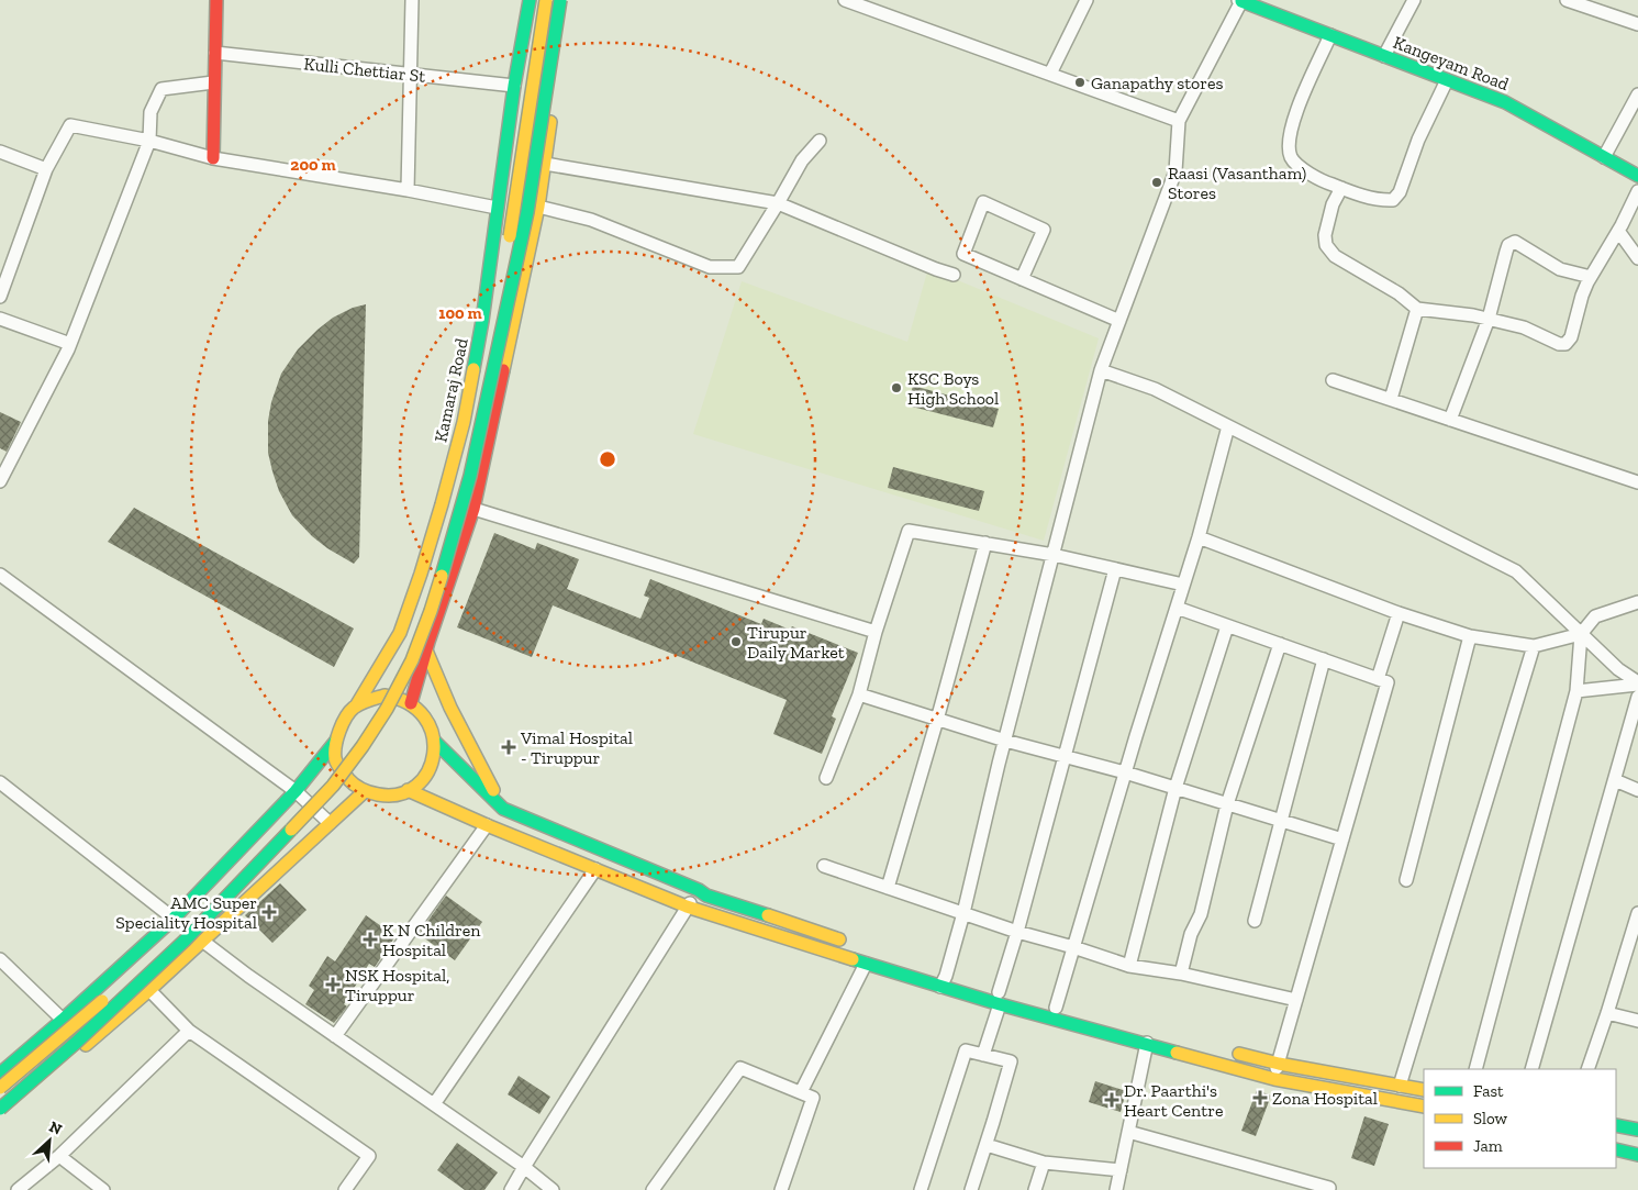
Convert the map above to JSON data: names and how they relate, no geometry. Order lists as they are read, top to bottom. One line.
{"streets":{"main road":["Kangeyam Road","Kamaraj Road"],"street":["Kulli Chettiar St"]},"crossings":[["Kulli Chettiar St","Kamaraj Road"]],"places":{"other":["Ganapathy stores","Raasi (Vasantham) Stores","KSC Boys High School","Tirupur Daily Market"],"health":["Vimal Hospital - Tiruppur","AMC Super Speciality Hospital","K N Children Hospital","NSK Hospital, Tiruppur","Zona Hospital","Dr. Paarthi's Heart Centre"]},"legend":["Fast","Slow","Jam"],"north":"top right","rings":["200 m","100 m"]}
